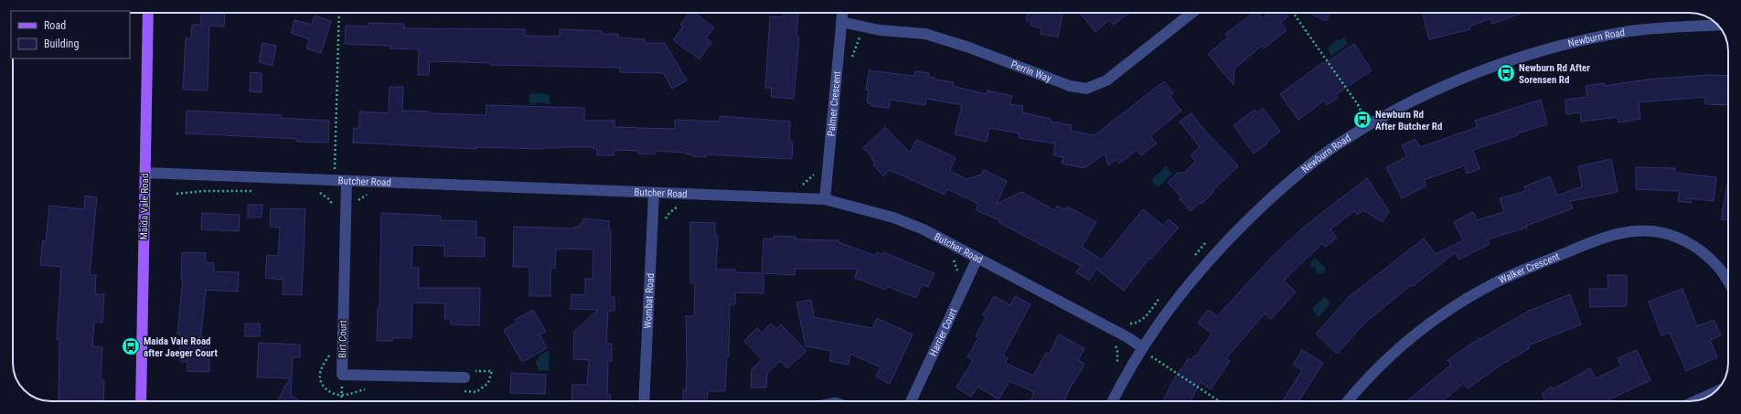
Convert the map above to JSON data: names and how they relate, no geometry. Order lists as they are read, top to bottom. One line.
{"streets":{"main road":["Maida Vale Road"],"street":["Newburn Road","Perrin Way","Palmer Crescent","Butcher Road","Walker Crescent","Wombat Road","Harrier Court","Birt Court"]},"crossings":[["Newburn Road","Butcher Road"],["Perrin Way","Palmer Crescent"],["Palmer Crescent","Butcher Road"],["Butcher Road","Maida Vale Road"],["Butcher Road","Wombat Road"],["Butcher Road","Harrier Court"],["Butcher Road","Birt Court"]],"places":{"bus stop":["Newburn Rd After Sorensen Rd","Newburn Rd After Butcher Rd","Maida Vale Road after Jaeger Court"]},"legend":["Road","Building"]}
